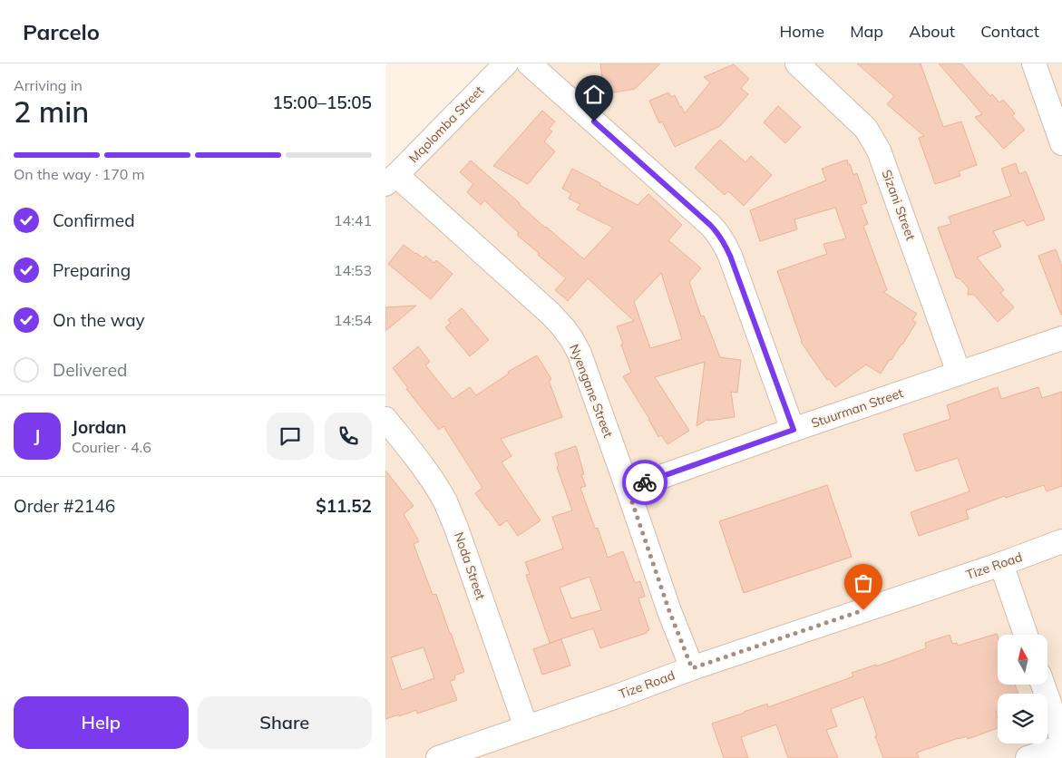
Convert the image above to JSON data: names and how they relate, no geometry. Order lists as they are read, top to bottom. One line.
{"streets":{"street":["Mqolomba Street","Sizani Street","Nyengane Street","Stuurman Street","Noda Street","Tize Road"]},"crossings":[["Mqolomba Street","Nyengane Street"],["Sizani Street","Stuurman Street"],["Nyengane Street","Stuurman Street"],["Nyengane Street","Tize Road"],["Noda Street","Tize Road"]],"north":"top","page":{"header":"Parcelo","nav":["Home","Map","About","Contact"],"heading":["2 min","Arriving in","15:00–15:05"],"panel":["Jordan","Courier · 4.6","Order #2146","$11.52"],"bar":"On the way · 170 m","list":[["Confirmed","14:41"],["Preparing","14:53"],["On the way","14:54"],"Delivered"],"round":"J","buttons":["Help","Share"]}}
